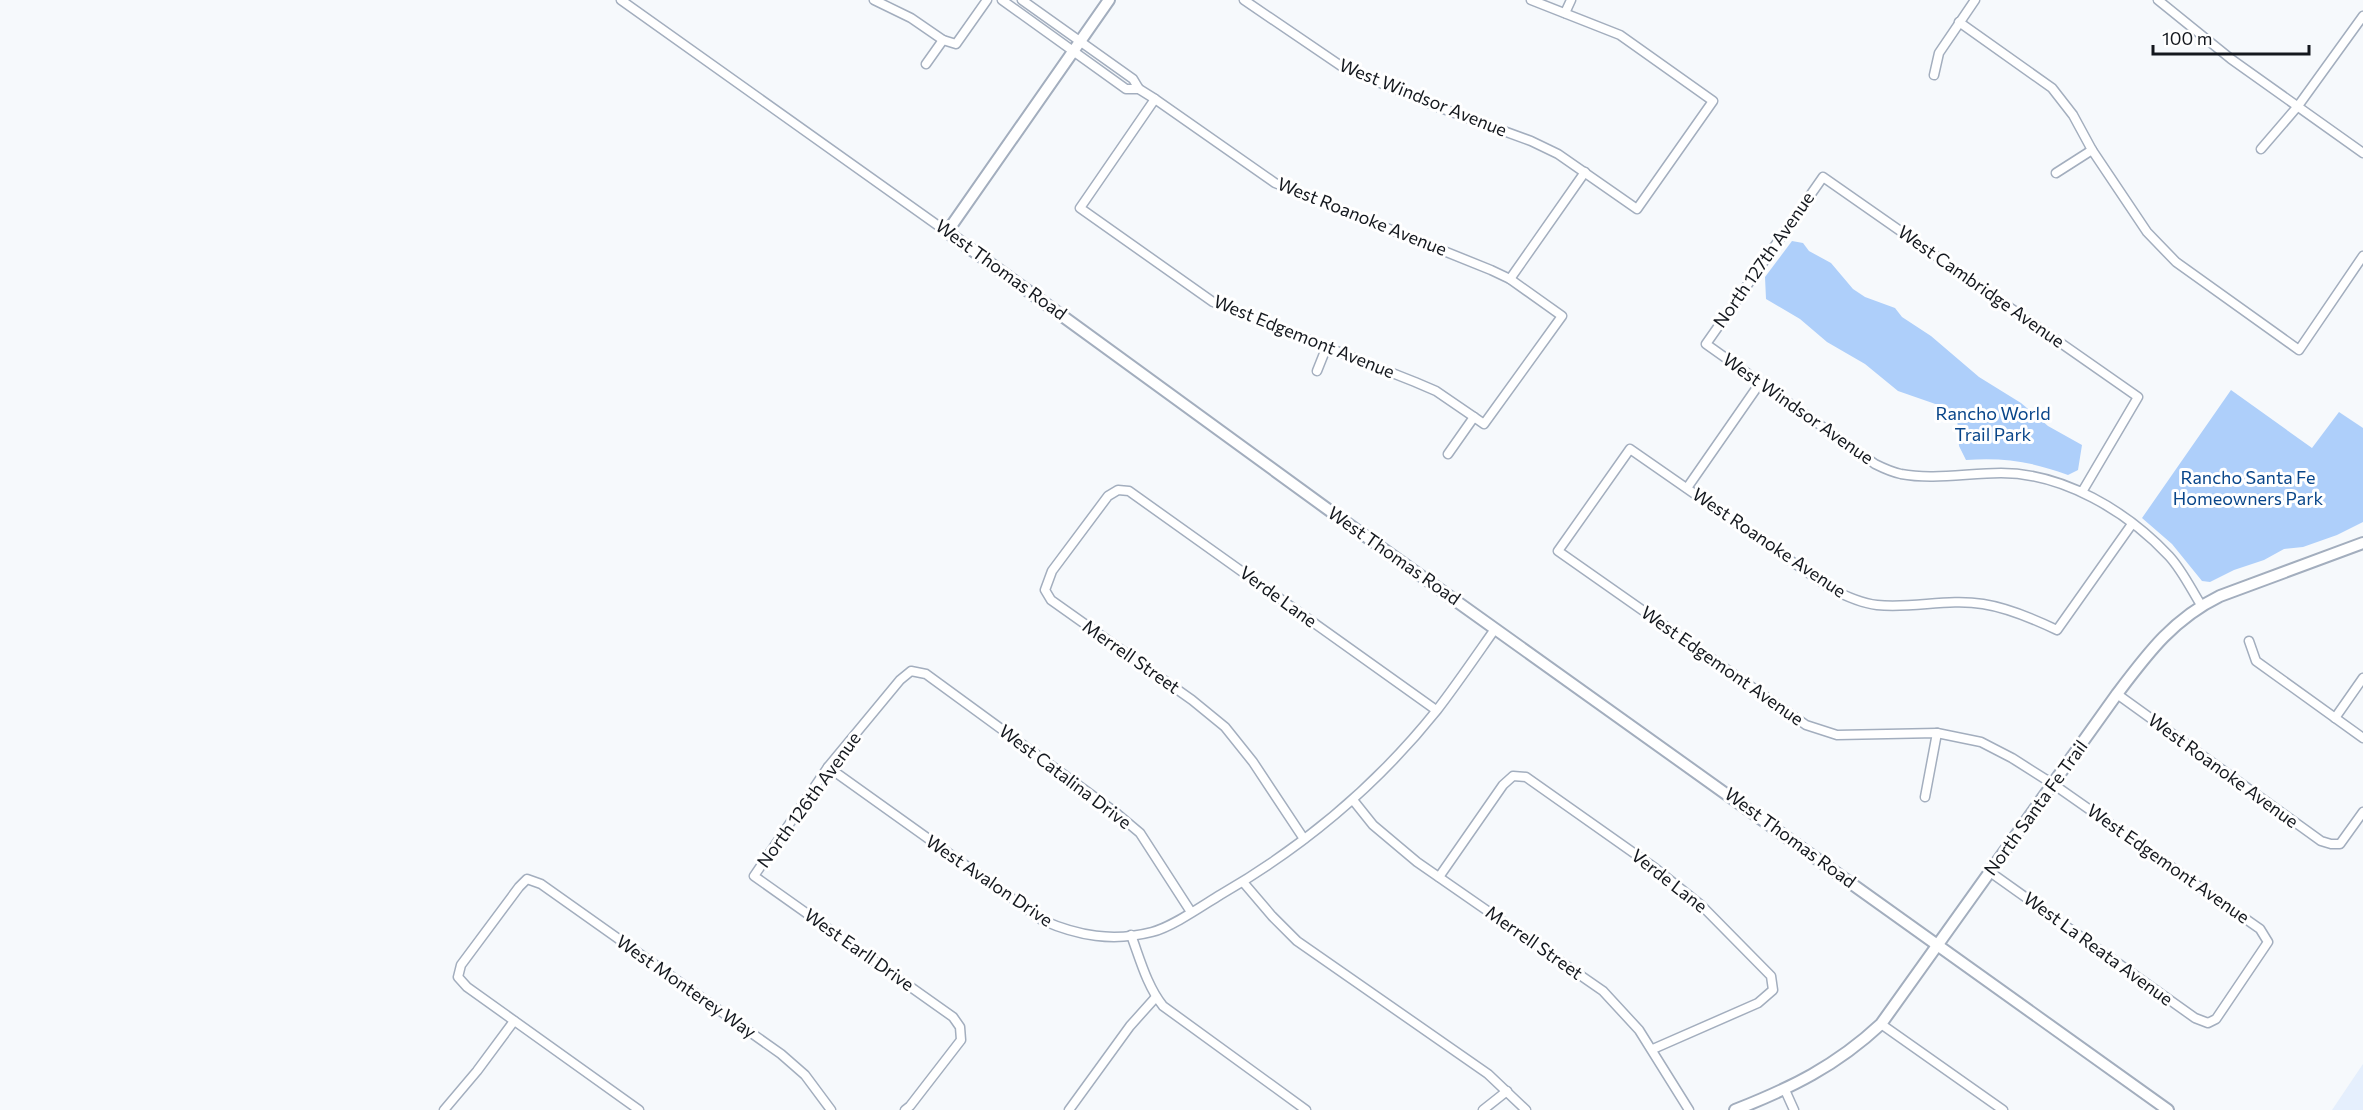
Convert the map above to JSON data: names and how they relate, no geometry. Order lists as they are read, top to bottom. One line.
{"streets":{"street":["West Windsor Avenue","West Roanoke Avenue","North 127th Avenue","West Thomas Road","West Cambridge Avenue","West Edgemont Avenue","Verde Lane","Merrell Street","West Catalina Drive","North 126th Avenue","North Santa Fe Trail","West Avalon Drive","West La Reata Avenue","West Earll Drive","West Monterey Way"]},"crossings":[["West Windsor Avenue","West Roanoke Avenue"],["West Windsor Avenue","North 127th Avenue"],["West Windsor Avenue","West Cambridge Avenue"],["West Windsor Avenue","North Santa Fe Trail"],["West Roanoke Avenue","West Edgemont Avenue"],["West Roanoke Avenue","North Santa Fe Trail"],["North 127th Avenue","West Cambridge Avenue"],["West Thomas Road","North Santa Fe Trail"],["West Edgemont Avenue","North Santa Fe Trail"],["West Edgemont Avenue","West La Reata Avenue"],["Verde Lane","Merrell Street"],["West Catalina Drive","North 126th Avenue"],["North 126th Avenue","West Avalon Drive"],["North 126th Avenue","West Earll Drive"],["North Santa Fe Trail","West La Reata Avenue"]],"parks":["Rancho World Trail Park","Rancho Santa Fe Homeowners Park"],"scale_bar":"100 m"}
